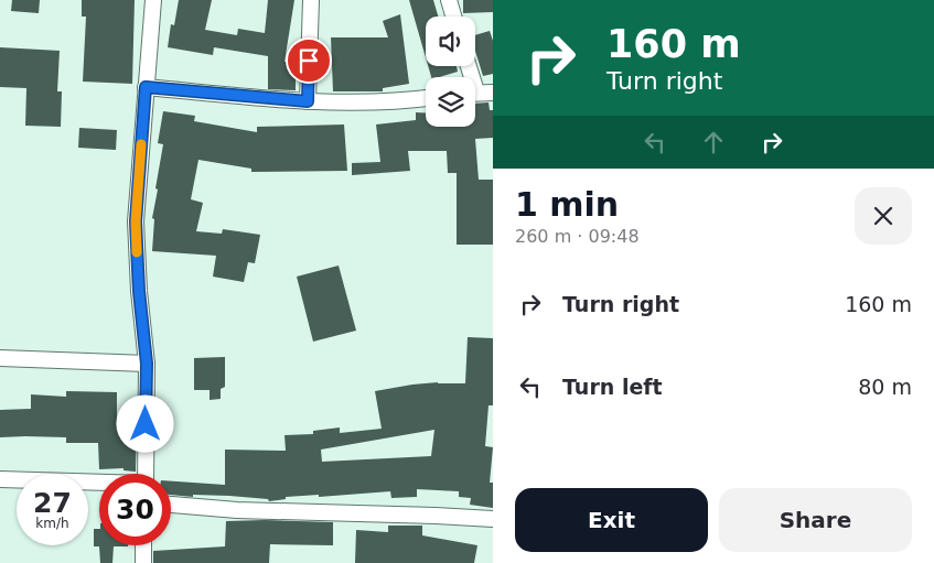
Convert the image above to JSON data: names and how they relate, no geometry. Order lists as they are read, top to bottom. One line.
{"page":{"turn":["160 m","Turn right"],"heading":["1 min","260 m · 09:48"],"list":[{"name":"Turn right","value":"160 m"},{"name":"Turn left","value":"80 m"}],"speed":"27 km/h","limit":"30","buttons":["Exit","Share"]}}
